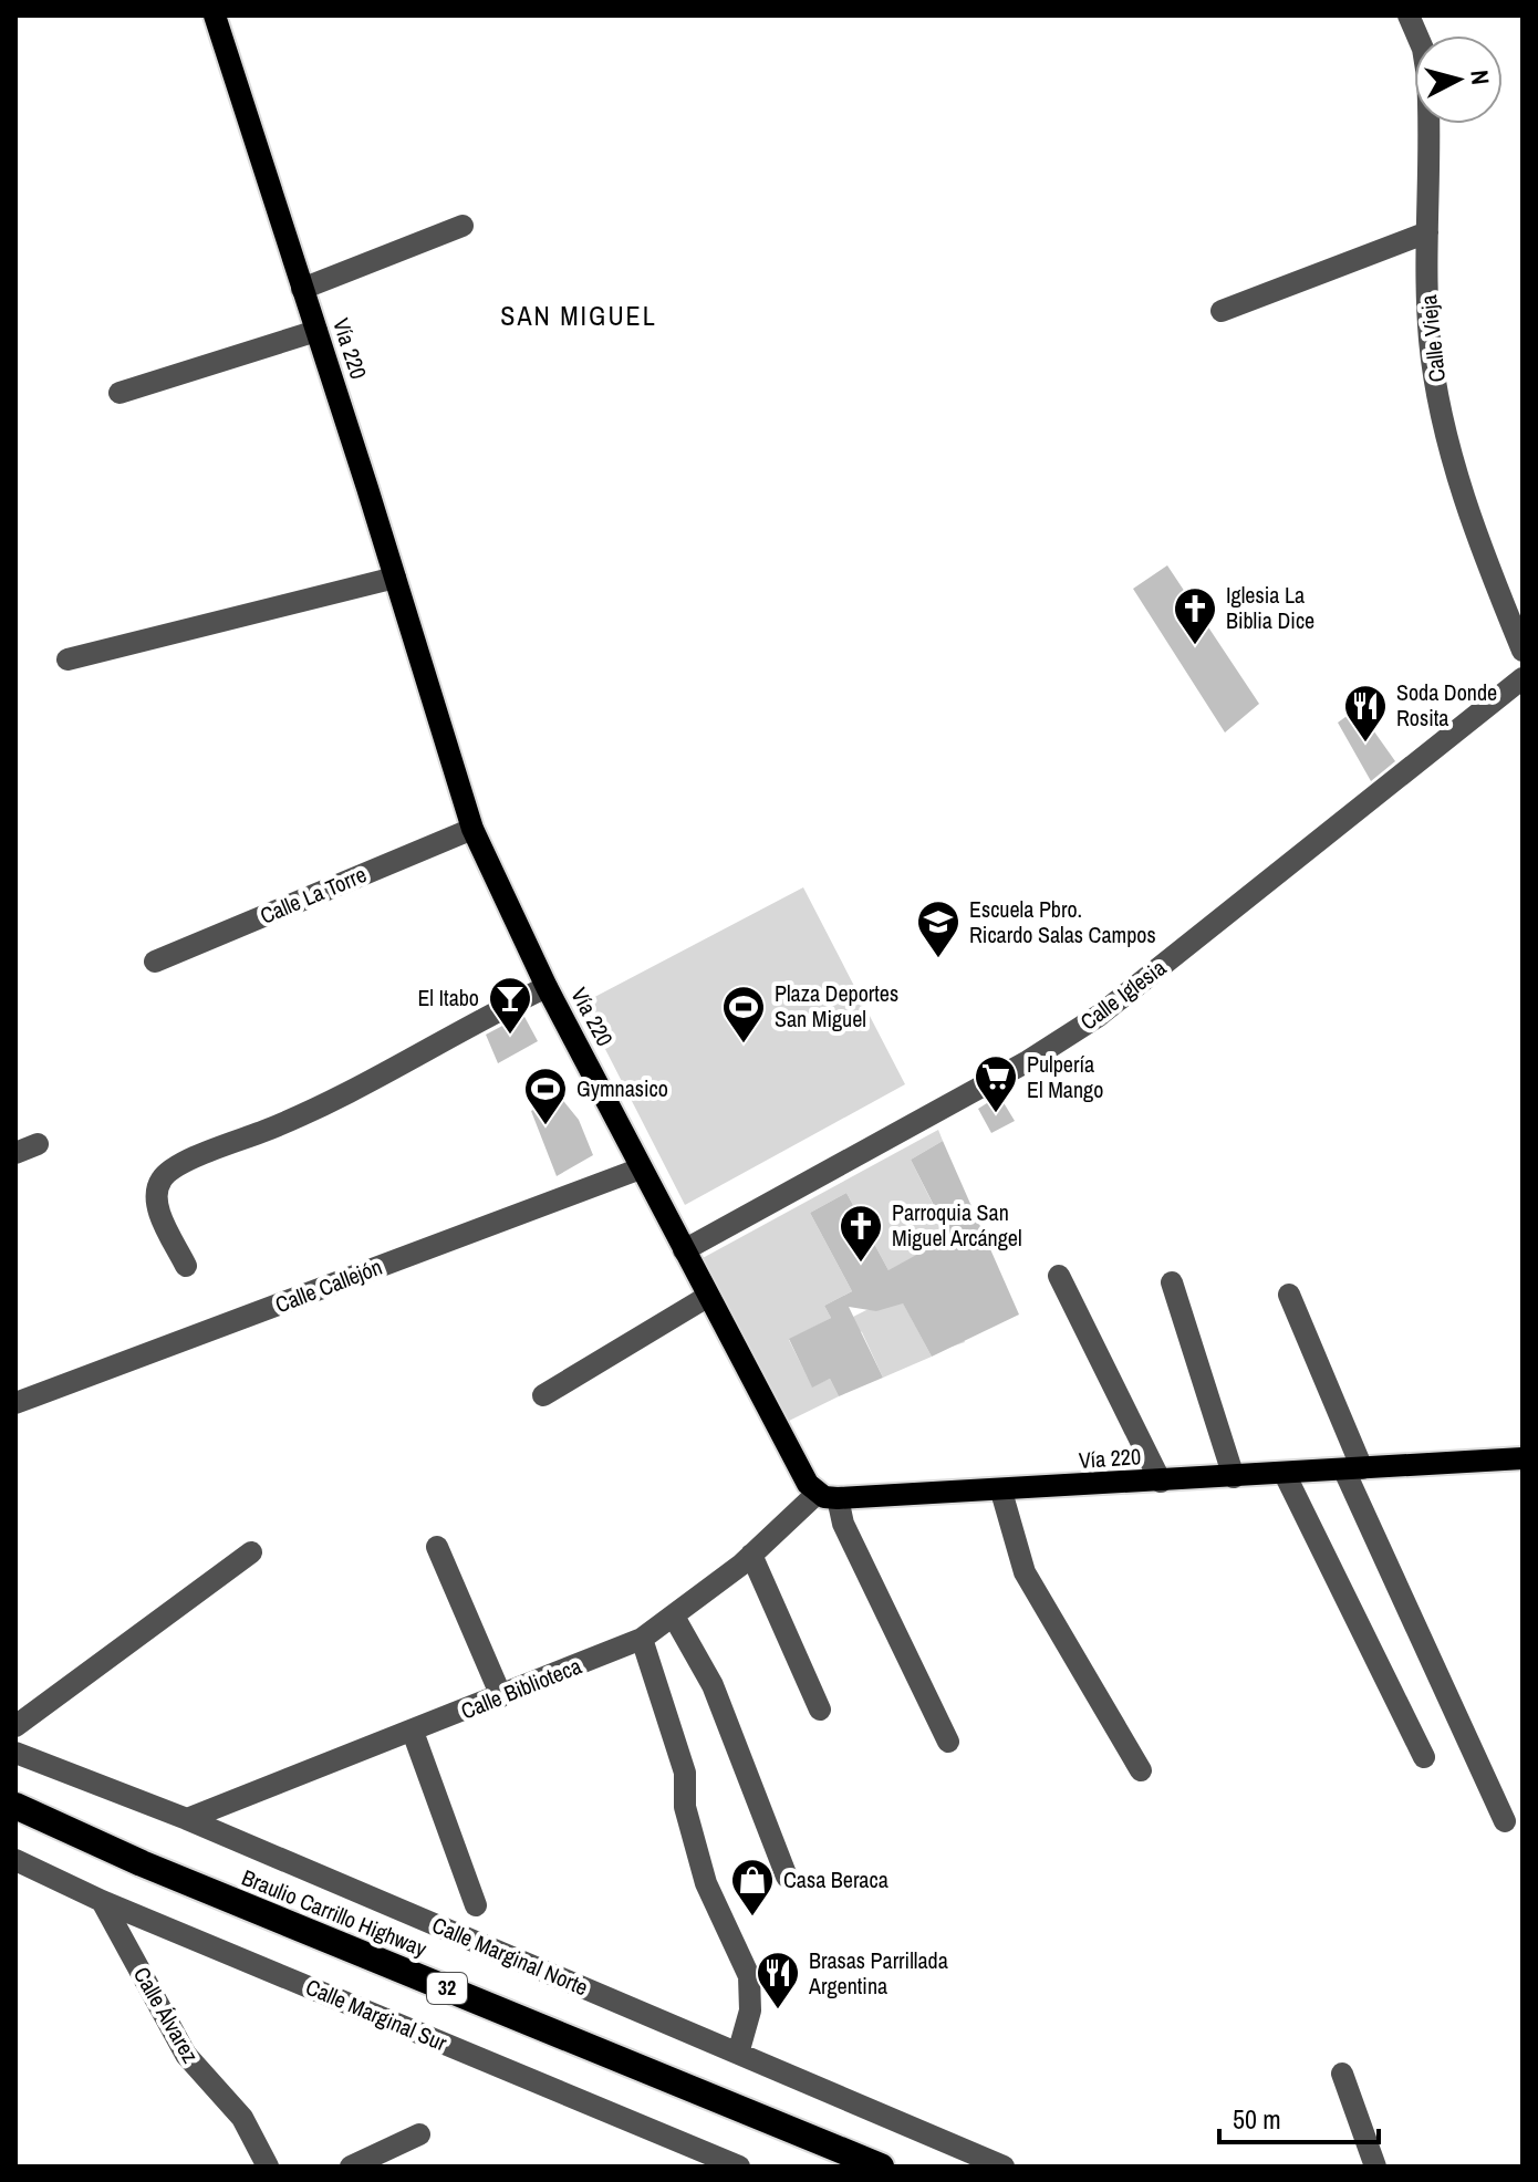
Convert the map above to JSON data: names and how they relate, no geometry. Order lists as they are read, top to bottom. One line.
{"streets":{"highway":["Braulio Carrillo Highway","32"],"main road":["Vía 220"],"street":["Calle Vieja","Calle La Torre","Calle Iglesia","Calle Callejón","Calle Biblioteca","Calle Marginal Norte","Calle Álvarez","Calle Marginal Sur"]},"crossings":[["Vía 220","Calle La Torre"],["Vía 220","Calle Iglesia"],["Vía 220","Calle Callejón"],["Vía 220","Calle Biblioteca"],["Calle Biblioteca","Calle Marginal Norte"],["Calle Álvarez","Calle Marginal Sur"]],"districts":["SAN MIGUEL"],"places":{"church":["Iglesia La Biblia Dice","Parroquia San Miguel Arcángel"],"restaurant":["Soda Donde Rosita","Brasas Parrillada Argentina"],"school or university":["Escuela Pbro. Ricardo Salas Campos"],"bar":["El Itabo"],"sports":["Plaza Deportes San Miguel","Gymnasico"],"supermarket":["Pulpería El Mango"],"shop":["Casa Beraca"]},"scale_bar":"50 m","north":"right"}
